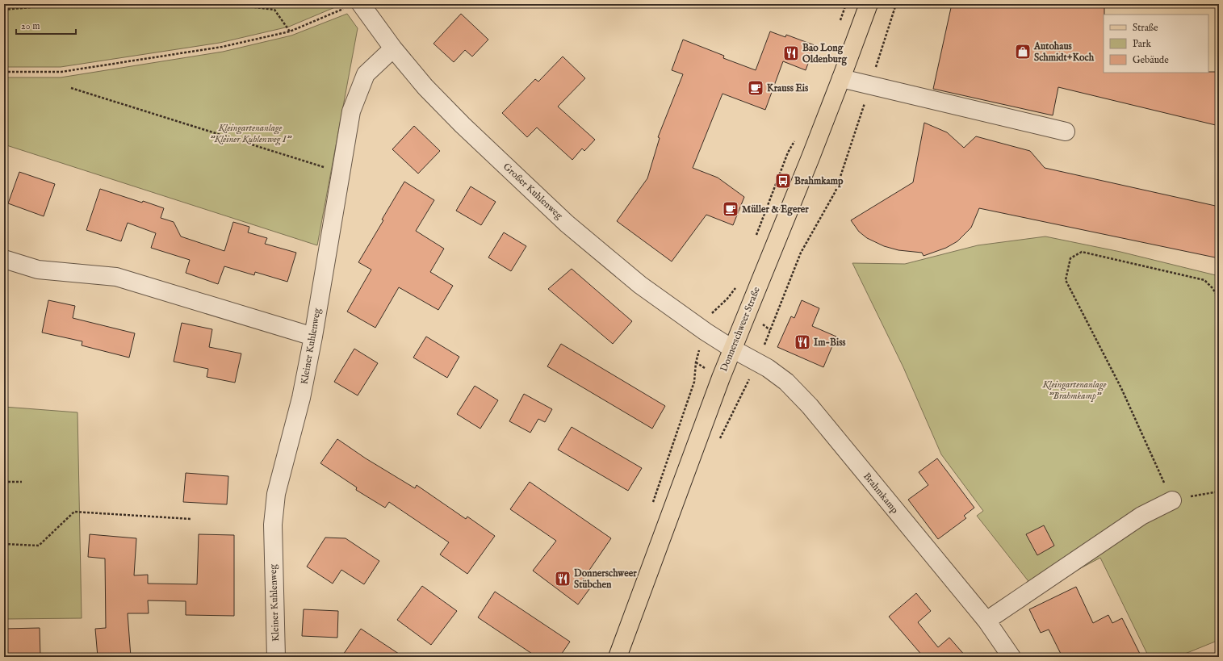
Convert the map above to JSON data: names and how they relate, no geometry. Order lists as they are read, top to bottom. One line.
{"streets":{"main road":["Donnerschweer Straße"],"street":["Großer Kuhlenweg","Kleiner Kuhlenweg","Brahmkamp"]},"crossings":[["Großer Kuhlenweg","Donnerschweer Straße"],["Großer Kuhlenweg","Kleiner Kuhlenweg"],["Großer Kuhlenweg","Brahmkamp"],["Donnerschweer Straße","Brahmkamp"]],"parks":["Kleingartenanlage \"Kleiner Kuhlenweg I\"","Kleingartenanlage \"Brahmkamp\""],"places":{"shop":["Autohaus Schmidt+Koch"],"restaurant":["Bao Long Oldenburg","Im-Biss","Donnerschweer Stübchen"],"cafe":["Krauss Eis","Müller & Egerer"],"bus stop":["Brahmkamp"]},"legend":["Straße","Park","Gebäude"],"scale_bar":"20 m"}
